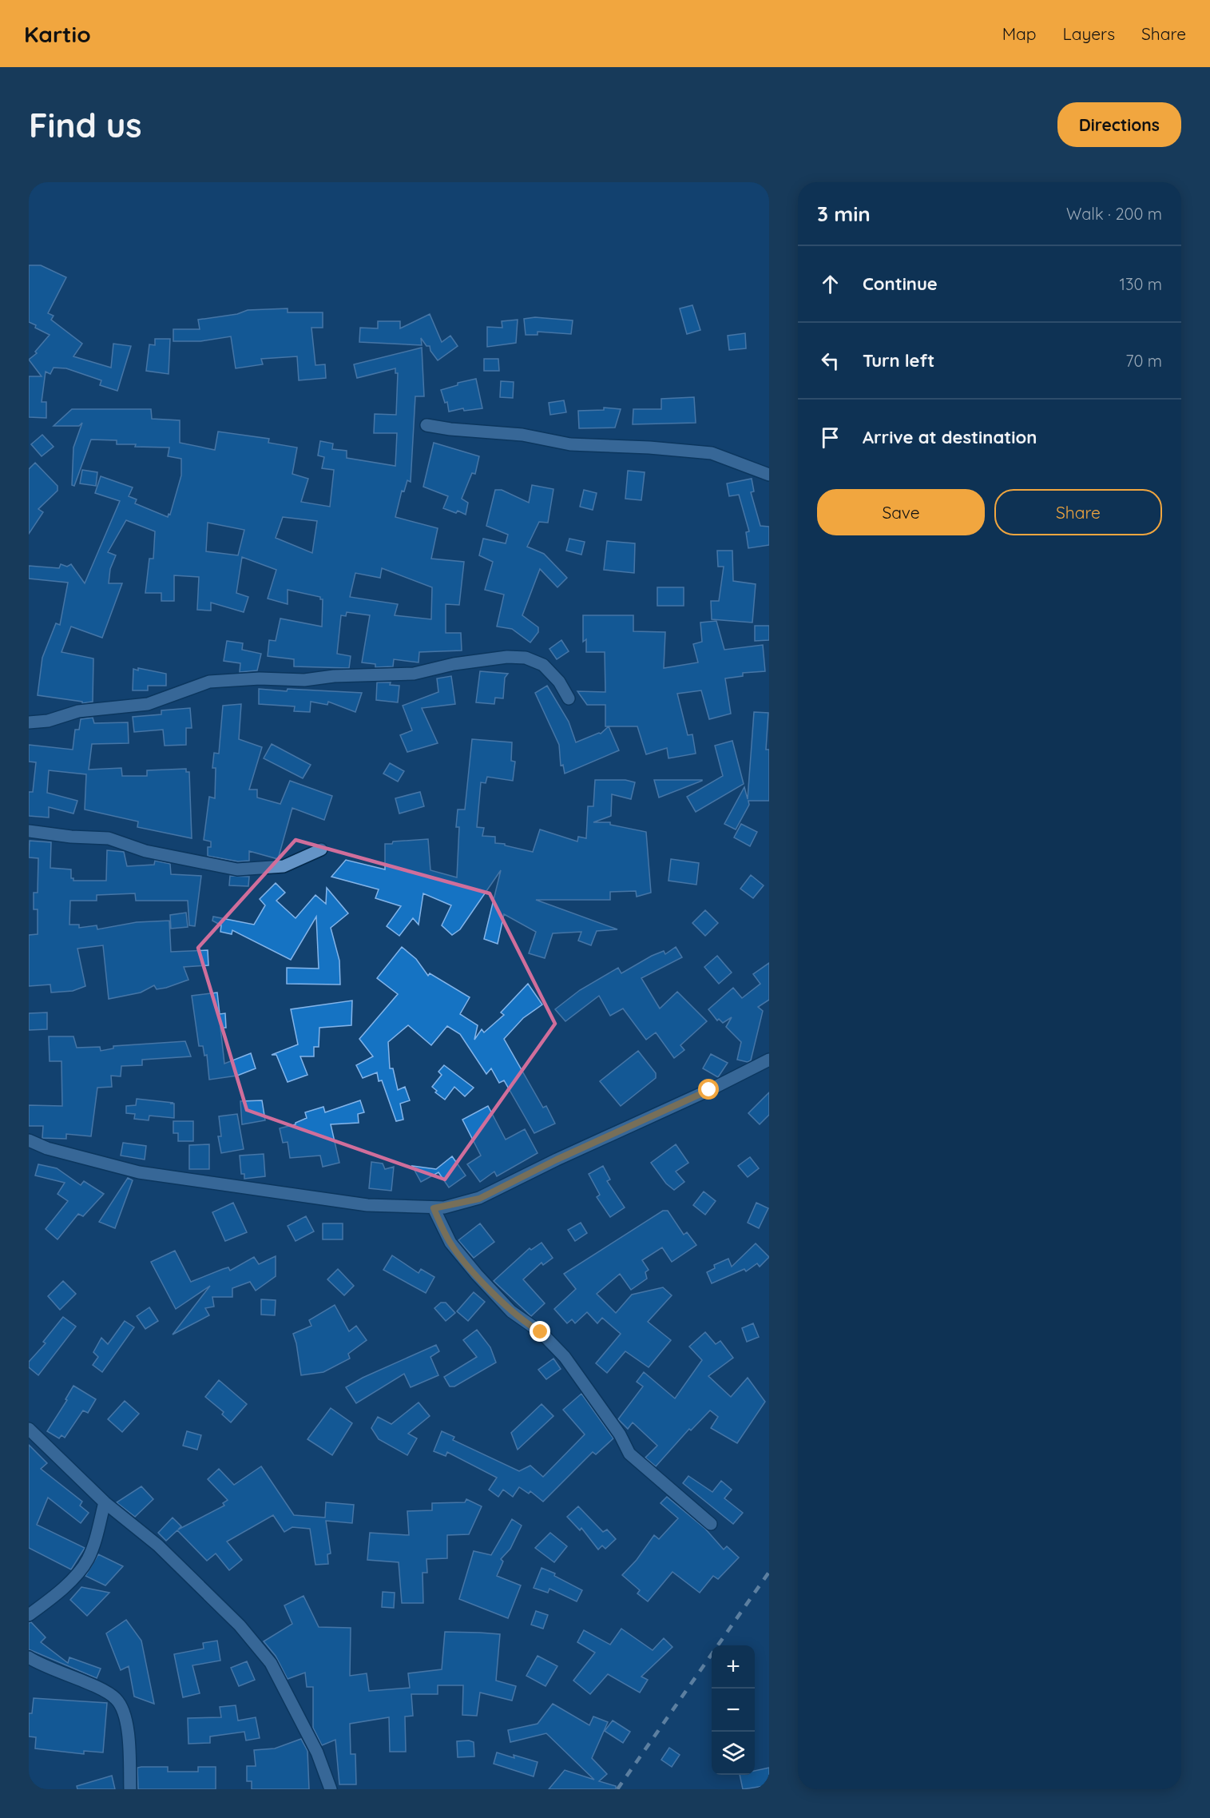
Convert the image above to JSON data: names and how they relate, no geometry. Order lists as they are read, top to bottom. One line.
{"page":{"header":"Kartio","nav":["Map","Layers","Share"],"buttons":["Directions",["Save","Share"]],"title":"Find us","heading":["3 min","Walk · 200 m"],"list":[["Continue","130 m"],["Turn left","70 m"],"Arrive at destination"],"map_buttons":["+","−"]}}
